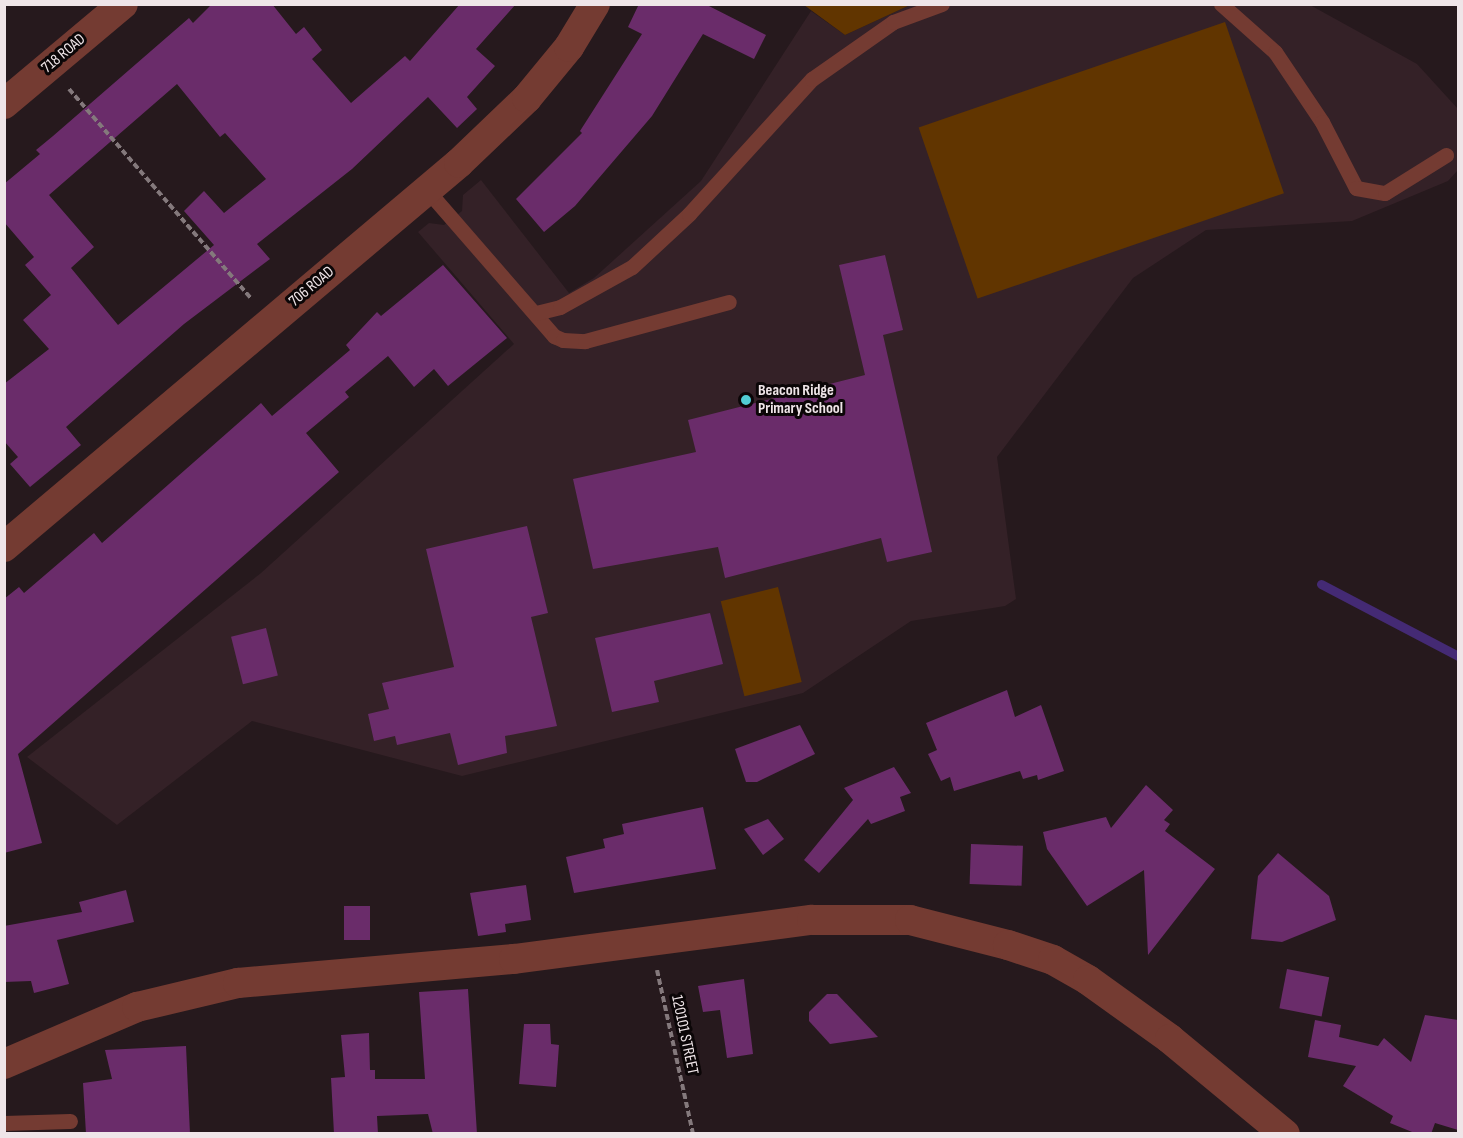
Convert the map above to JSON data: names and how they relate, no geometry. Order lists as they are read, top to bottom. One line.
{"streets":{"street":["718 ROAD","706 ROAD"],"path":["120101 STREET"]},"places":["Beacon Ridge Primary School"]}
